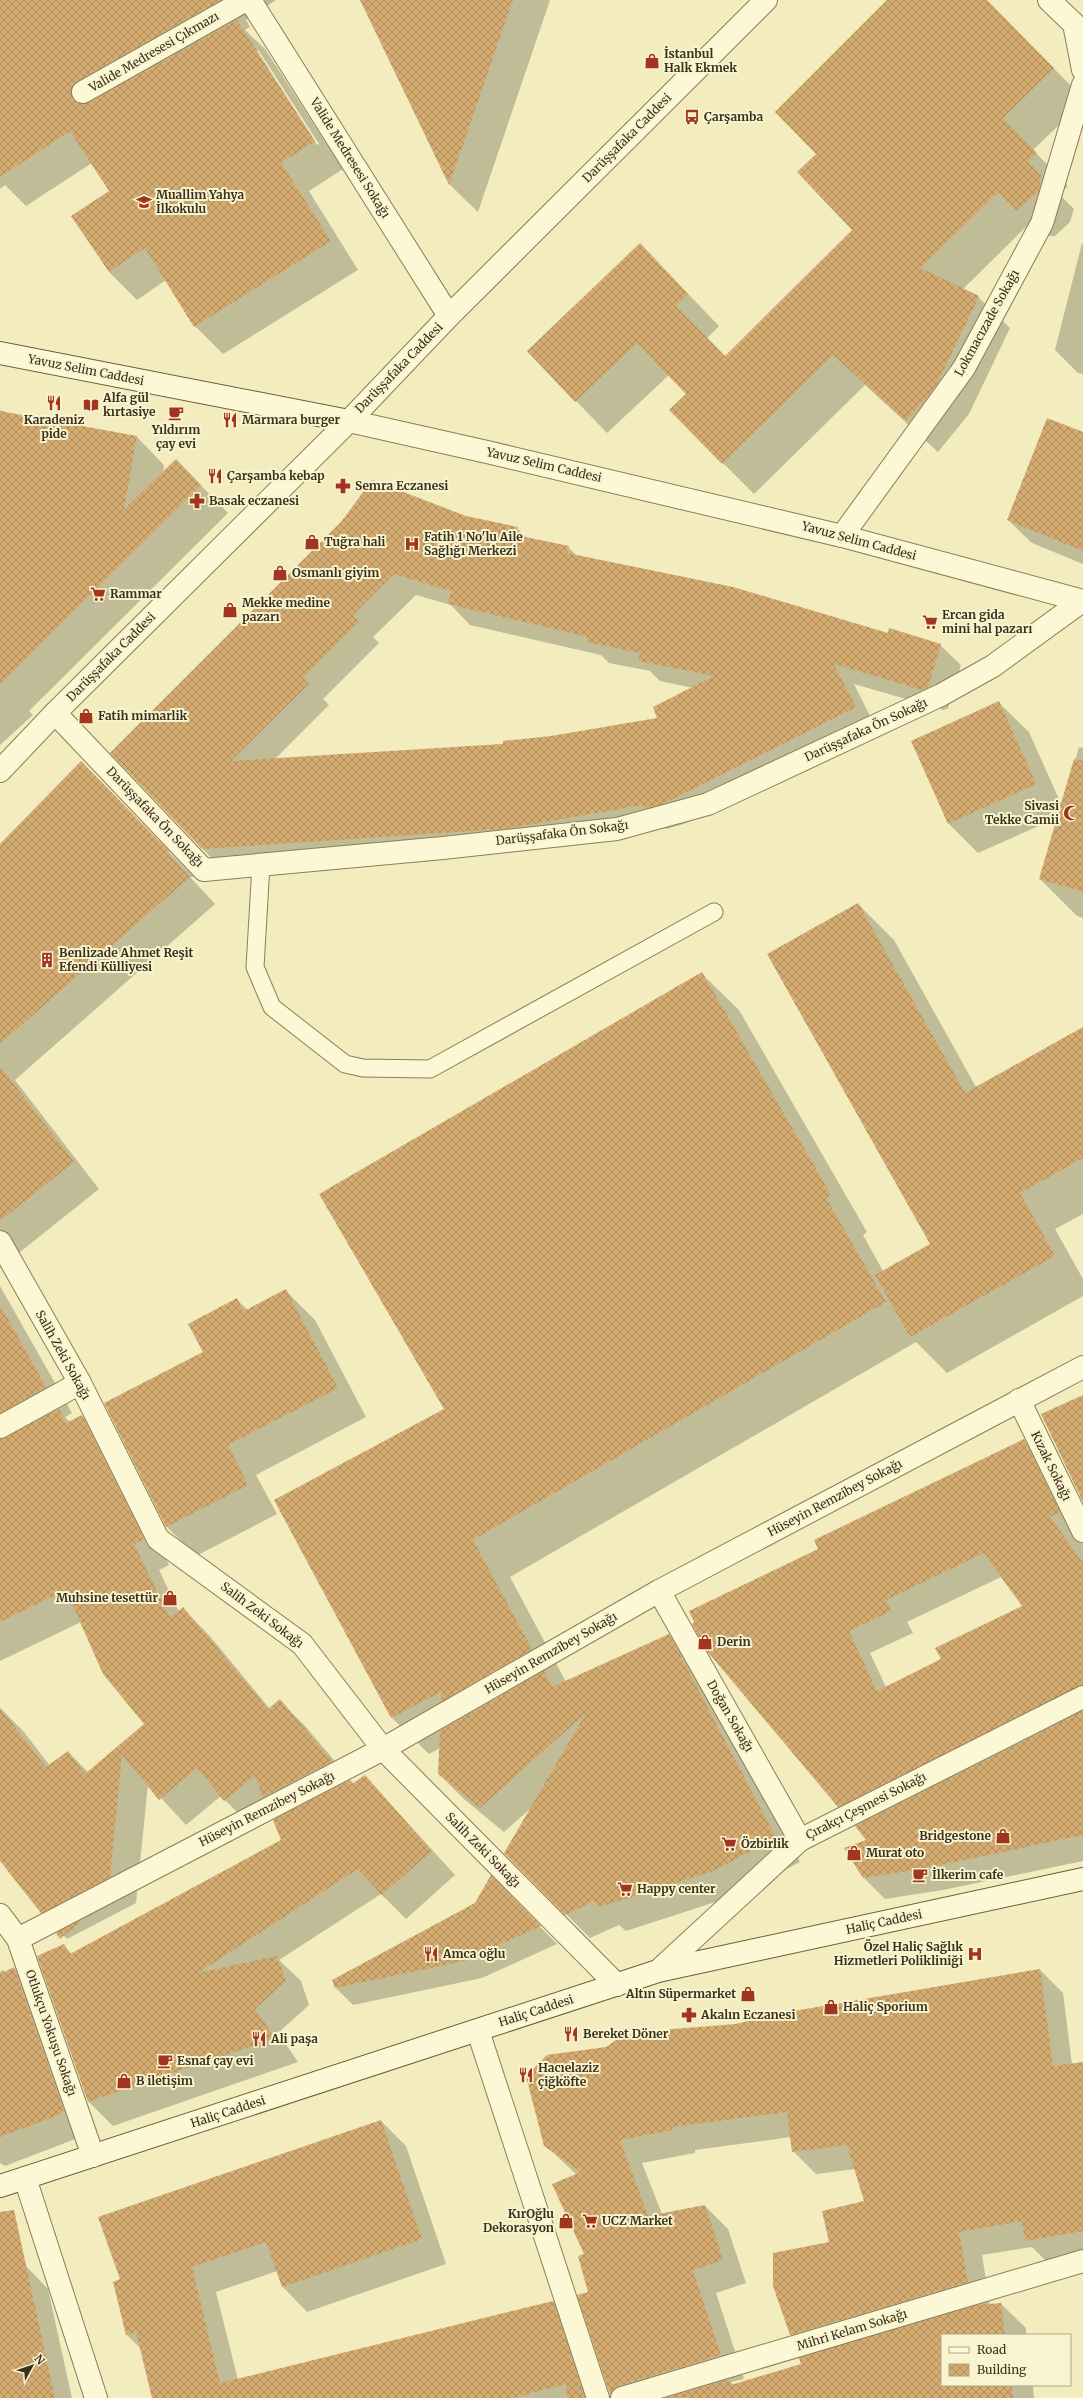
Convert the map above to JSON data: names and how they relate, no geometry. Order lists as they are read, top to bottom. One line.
{"streets":{"street":["Valide Medresesi Çıkmazı","Darüşşafaka Caddesi","Valide Medresesi Sokağı","Lokmacızade Sokağı","Yavuz Selim Caddesi","Darüşşafaka Ön Sokağı","Salih Zeki Sokağı","Kızak Sokağı","Hüseyin Remzibey Sokağı","Doğan Sokağı","Çırakçı Çeşmesi Sokağı","Haliç Caddesi","Otlukçu Yokuşu Sokağı","Mihri Kelam Sokağı"]},"crossings":[["Darüşşafaka Caddesi","Valide Medresesi Sokağı"],["Darüşşafaka Caddesi","Yavuz Selim Caddesi"],["Darüşşafaka Caddesi","Darüşşafaka Ön Sokağı"],["Lokmacızade Sokağı","Yavuz Selim Caddesi"],["Yavuz Selim Caddesi","Darüşşafaka Ön Sokağı"],["Salih Zeki Sokağı","Hüseyin Remzibey Sokağı"],["Salih Zeki Sokağı","Haliç Caddesi"],["Kızak Sokağı","Hüseyin Remzibey Sokağı"],["Hüseyin Remzibey Sokağı","Doğan Sokağı"],["Hüseyin Remzibey Sokağı","Otlukçu Yokuşu Sokağı"],["Doğan Sokağı","Çırakçı Çeşmesi Sokağı"],["Çırakçı Çeşmesi Sokağı","Haliç Caddesi"],["Haliç Caddesi","Otlukçu Yokuşu Sokağı"]],"places":{"shop":["İstanbul Halk Ekmek","Tuğra hali","Osmanlı giyim","Mekke medine pazarı","Fatih mimarlik","Muhsine tesettür","Derin","Bridgestone","Murat oto","Altın Süpermarket","Haliç Sporium","B iletişim","KırOğlu Dekorasyon"],"bus stop":["Çarşamba"],"school or university":["Muallim Yahya İlkokulu"],"restaurant":["Karadeniz pide","Marmara burger","Çarşamba kebap","Amca oğlu","Bereket Döner","Ali paşa","Hacıelaziz çiğköfte"],"library":["Alfa gül kırtasiye"],"cafe":["Yıldırım çay evi","İlkerim cafe","Esnaf çay evi"],"pharmacy":["Semra Eczanesi","Basak eczanesi","Akalın Eczanesi"],"hospital":["Fatih 1 No'lu Aile Sağlığı Merkezi","Özel Haliç Sağlık Hizmetleri Polikliniği"],"supermarket":["Rammar","Ercan gida mini hal pazarı","Özbirlik","Happy center","UCZ Market"],"mosque":["Sivasi Tekke Camii"],"building":["Benlizade Ahmet Reşit Efendi Külliyesi"]},"legend":["Road","Building"],"north":"top right"}
